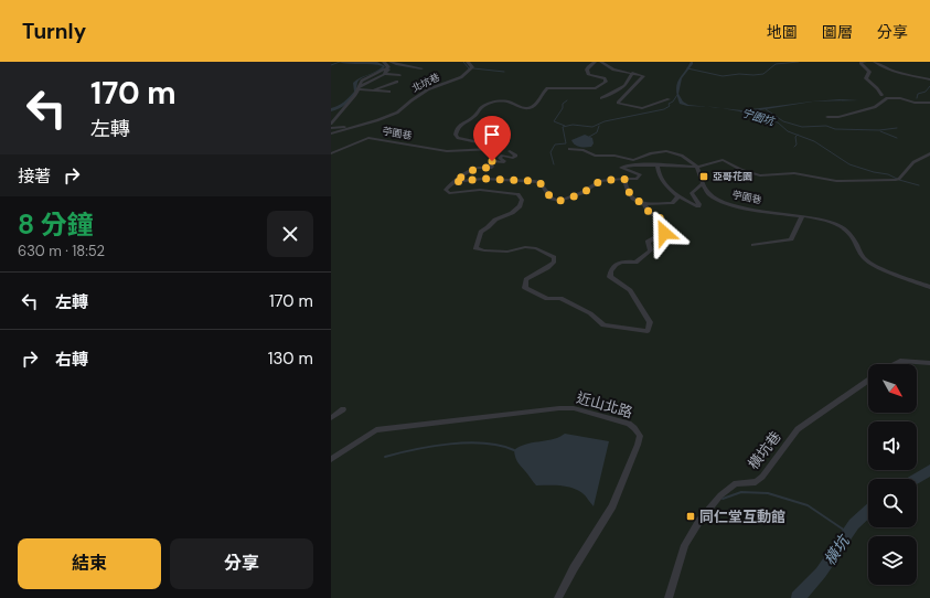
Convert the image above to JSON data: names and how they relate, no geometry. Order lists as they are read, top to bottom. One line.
{"streets":{"street":["北坑巷","苧園巷","近山北路","橫坑巷"]},"water":["宁園坑","橫坑"],"places":{"transit":["亞哥花園","同仁堂互動館"]},"north":"bottom right","page":{"header":"Turnly","nav":["地圖","圖層","分享"],"turn":["170 m","左轉"],"then":"接著","heading":["8 分鐘","630 m · 18:52"],"list":[{"name":"左轉","value":"170 m"},{"name":"右轉","value":"130 m"}],"buttons":["結束","分享"]}}
